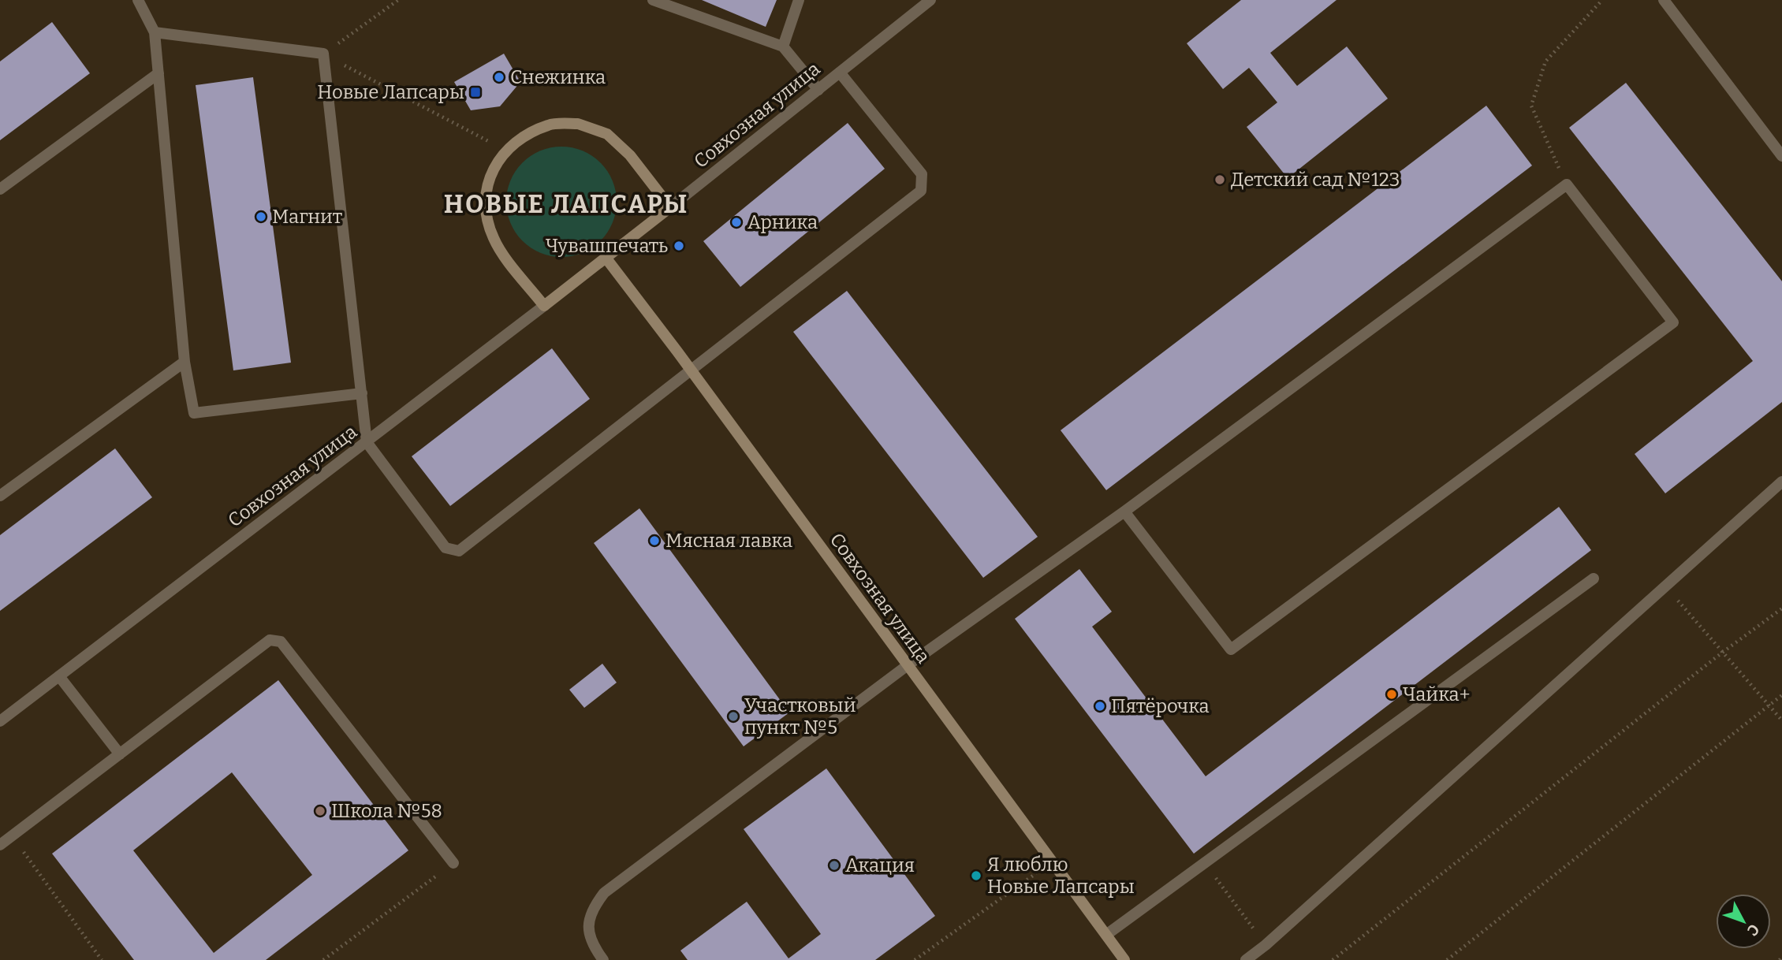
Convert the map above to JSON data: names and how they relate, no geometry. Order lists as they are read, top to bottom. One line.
{"streets":{"street":["Совхозная улица"]},"districts":["НОВЫЕ ЛАПСАРЫ"],"places":{"other":["Снежинка","Детский сад №123","Магнит","Арника","Чувашпечать","Мясная лавка","Чайка+","Пятёрочка","Участковый пункт №5","Школа №58","Акация","Я люблю Новые Лапсары"],"transit":["Новые Лапсары"]},"north":"bottom right"}
